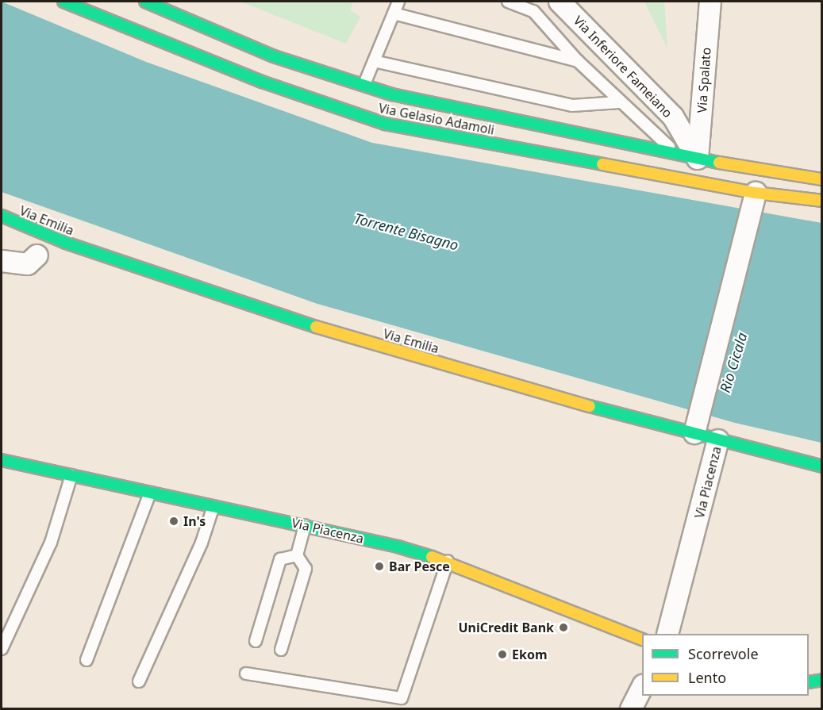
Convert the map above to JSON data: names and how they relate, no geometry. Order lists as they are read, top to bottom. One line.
{"streets":{"main road":["Via Gelasio Adamoli","Via Emilia","Via Piacenza"],"street":["Via Inferiore Fameiano","Via Spalato"]},"crossings":[["Via Inferiore Fameiano","Via Spalato"],["Via Inferiore Fameiano","Via Gelasio Adamoli"],["Via Spalato","Via Gelasio Adamoli"],["Via Emilia","Via Piacenza"]],"water":["Torrente Bisagno","Rio Cicala"],"places":["In's","Bar Pesce","UniCredit Bank","Ekom"],"legend":["Scorrevole","Lento"]}
